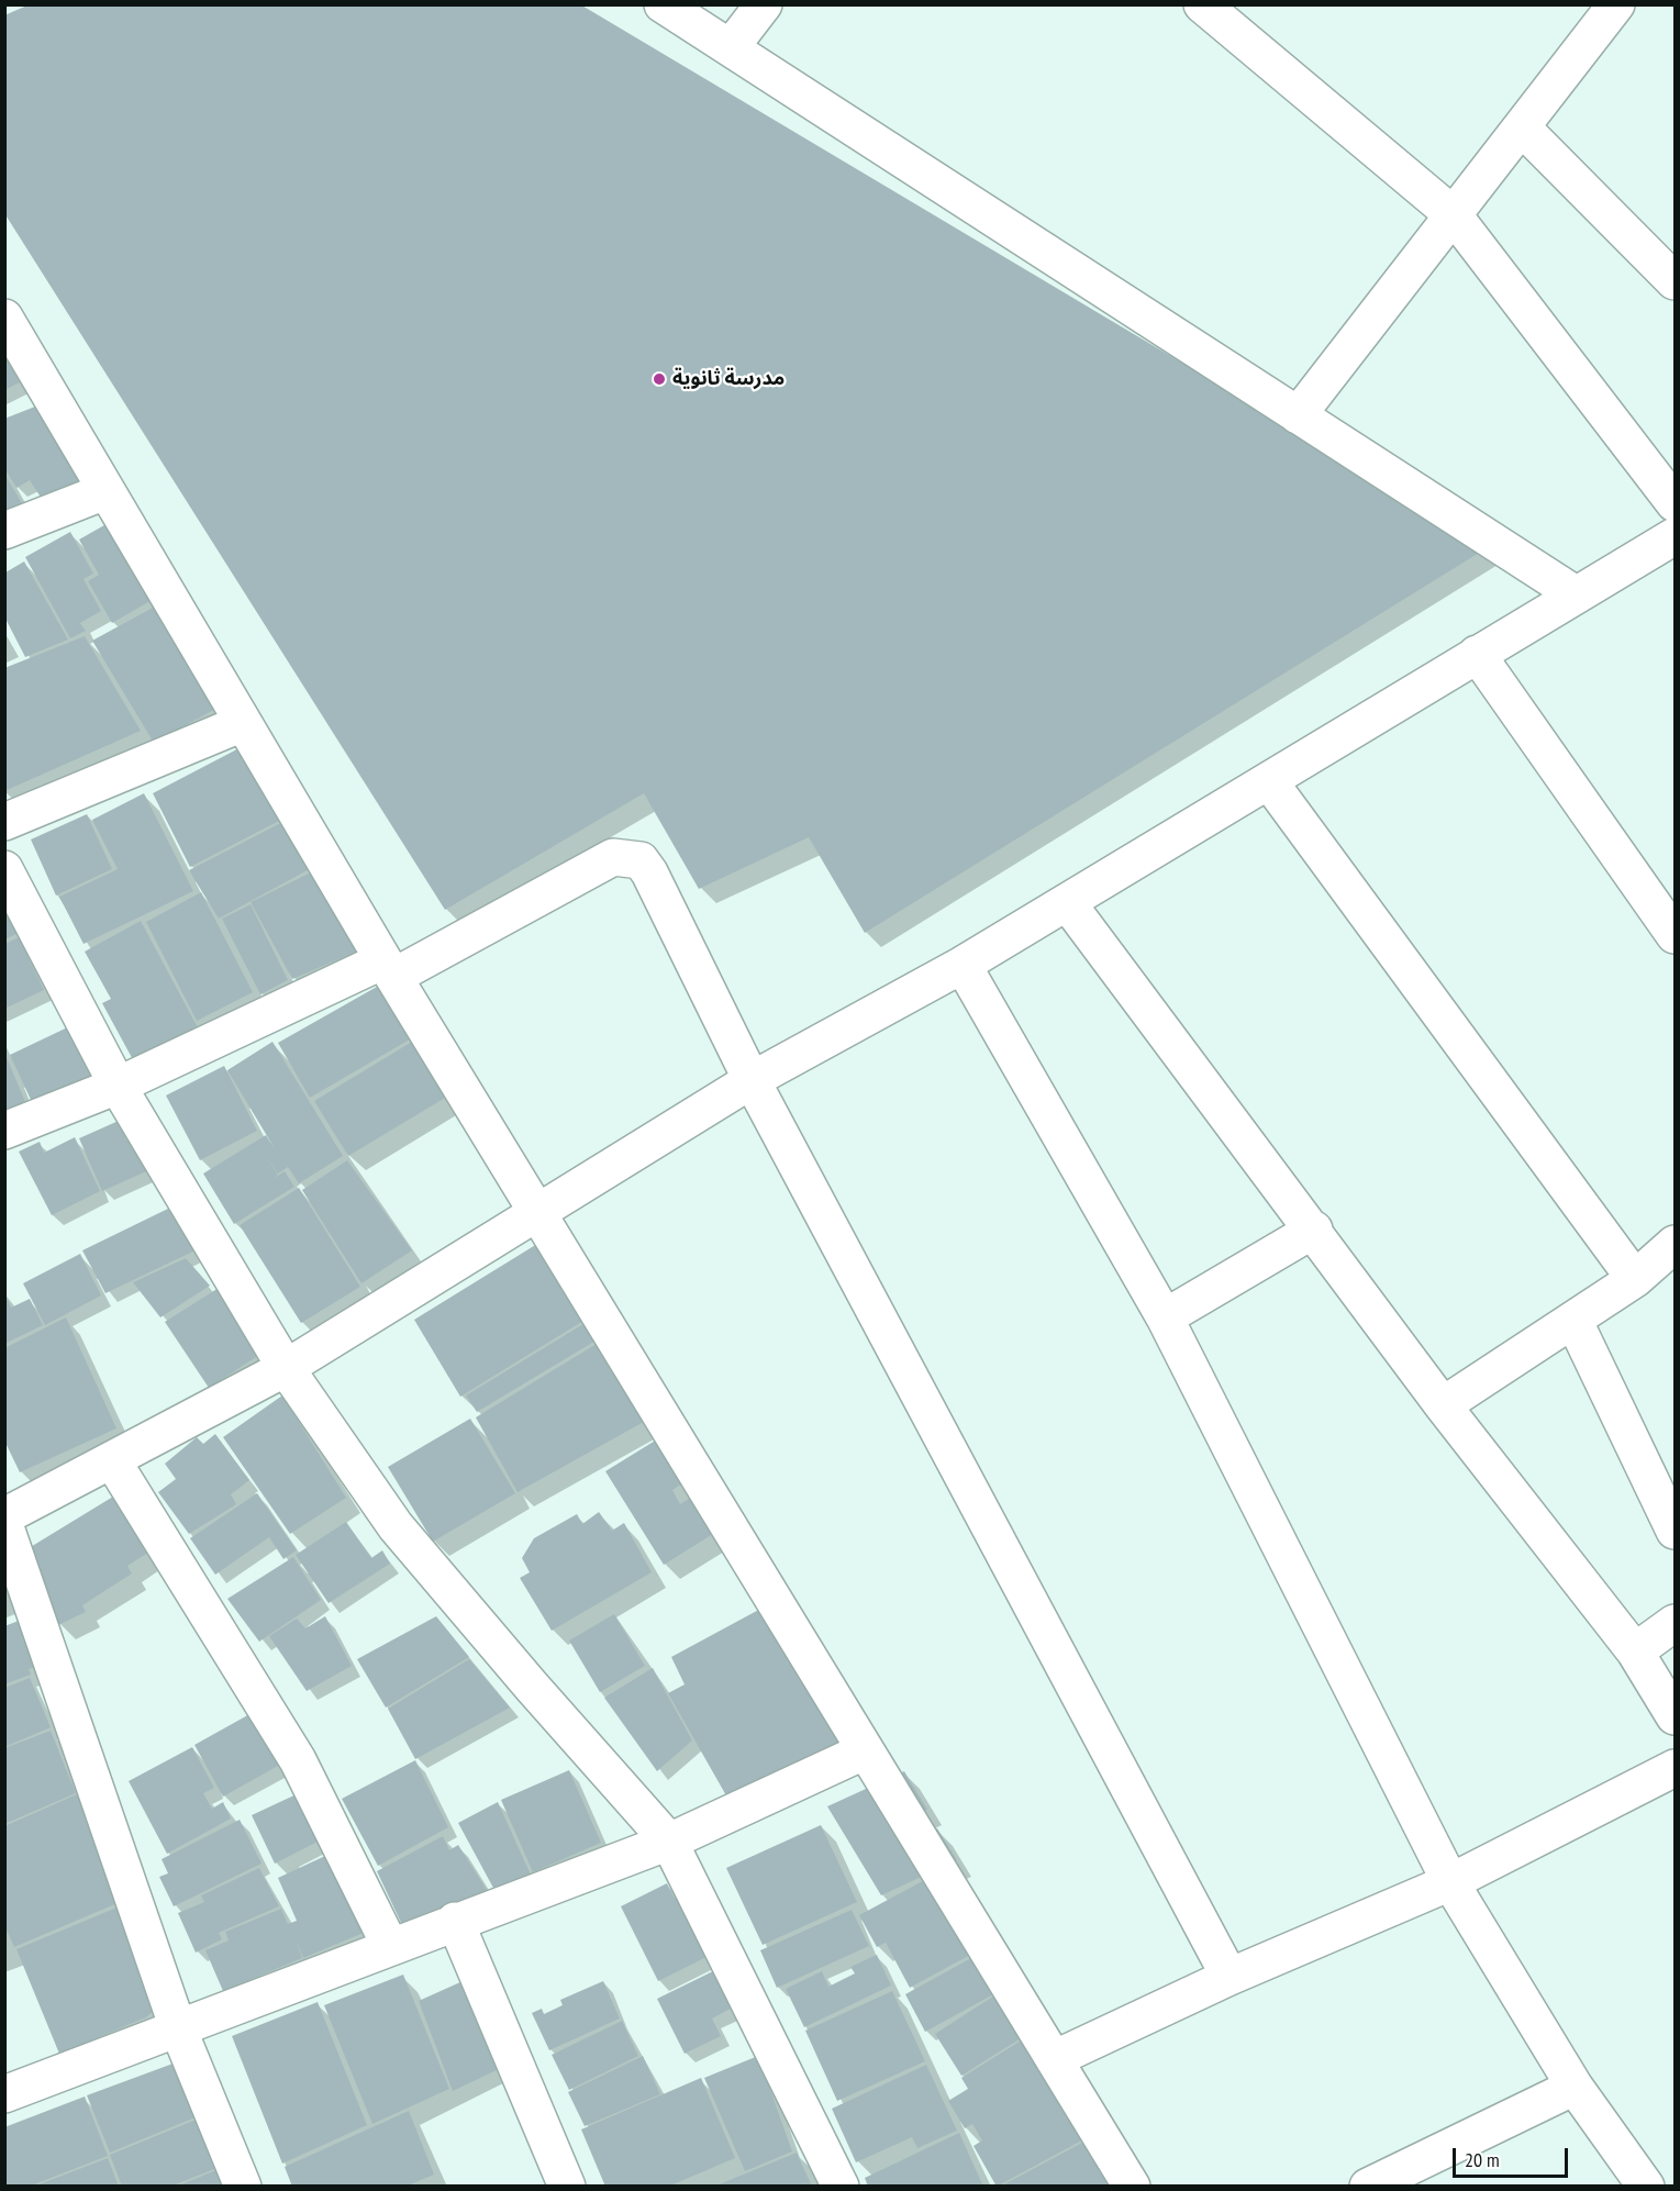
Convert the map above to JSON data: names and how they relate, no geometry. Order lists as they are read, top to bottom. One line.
{"places":["مدرسة ثانوية"],"scale_bar":"20 m"}
